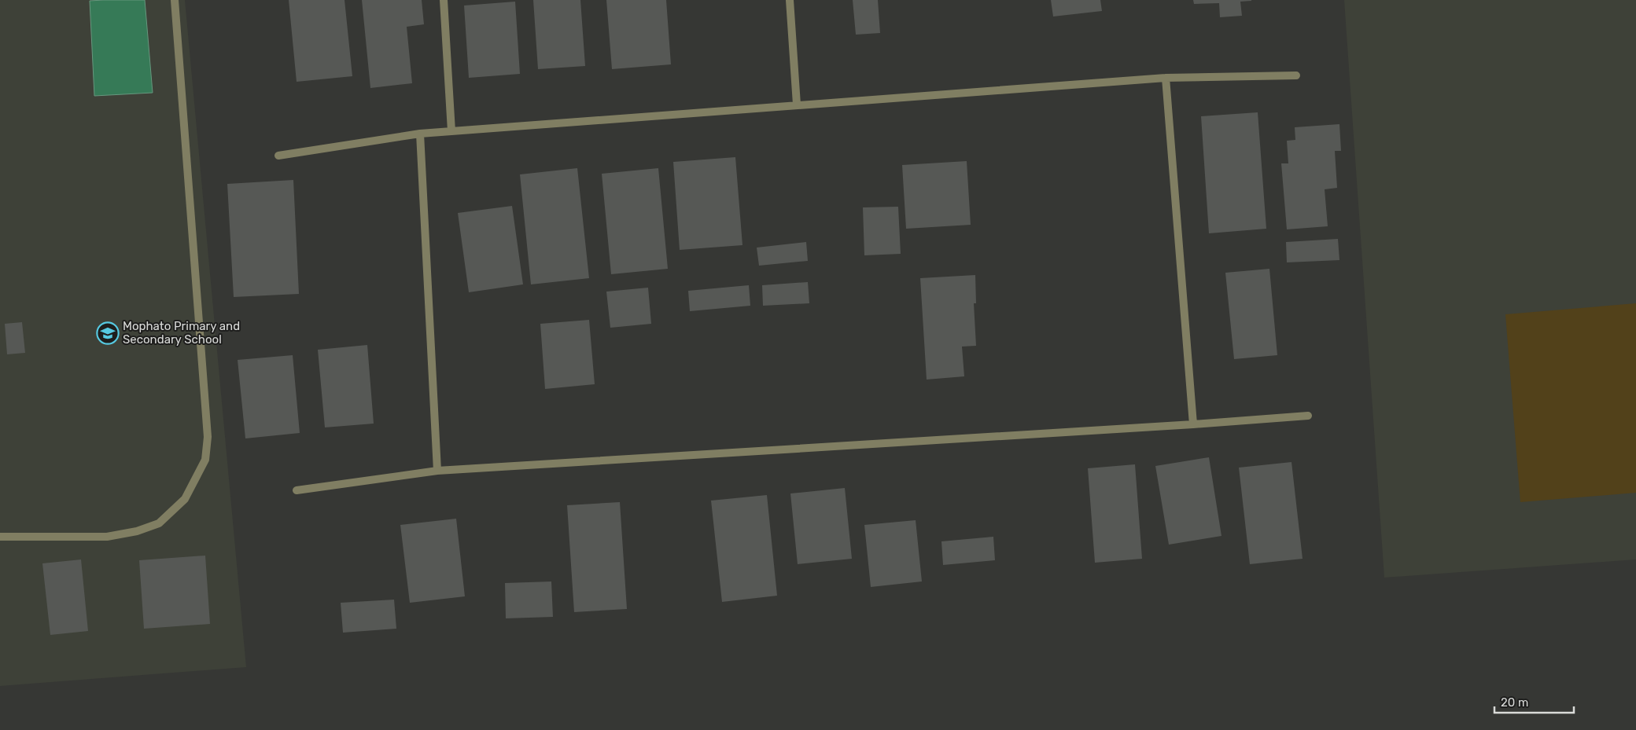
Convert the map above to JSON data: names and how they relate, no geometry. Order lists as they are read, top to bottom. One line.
{"places":{"school or university":["Mophato Primary and Secondary School"]},"scale_bar":"20 m"}
